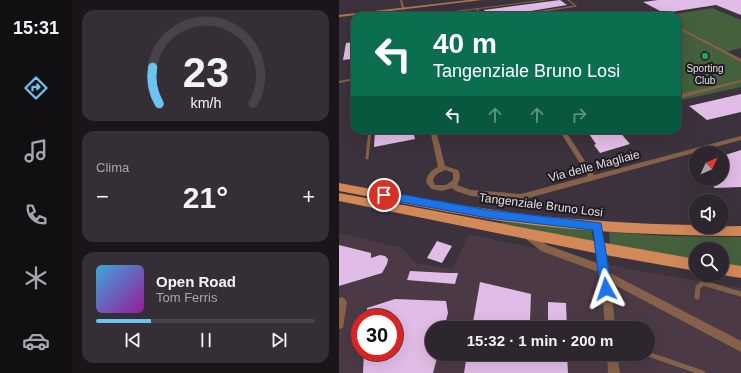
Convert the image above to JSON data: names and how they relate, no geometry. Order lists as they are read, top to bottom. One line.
{"streets":{"main road":["Tangenziale Bruno Losi"],"street":["Via delle Magliaie"]},"places":["Sporting Club"],"north":"top right","page":{"tabs":"15:31","turn":["40 m","Tangenziale Bruno Losi"],"tile":"Clima","heat":["−","21°","+"],"song":["Open Road","Tom Ferris"],"limit":"30","trip":"15:32 · 1 min · 200 m","gauge":["23","km/h"]}}
